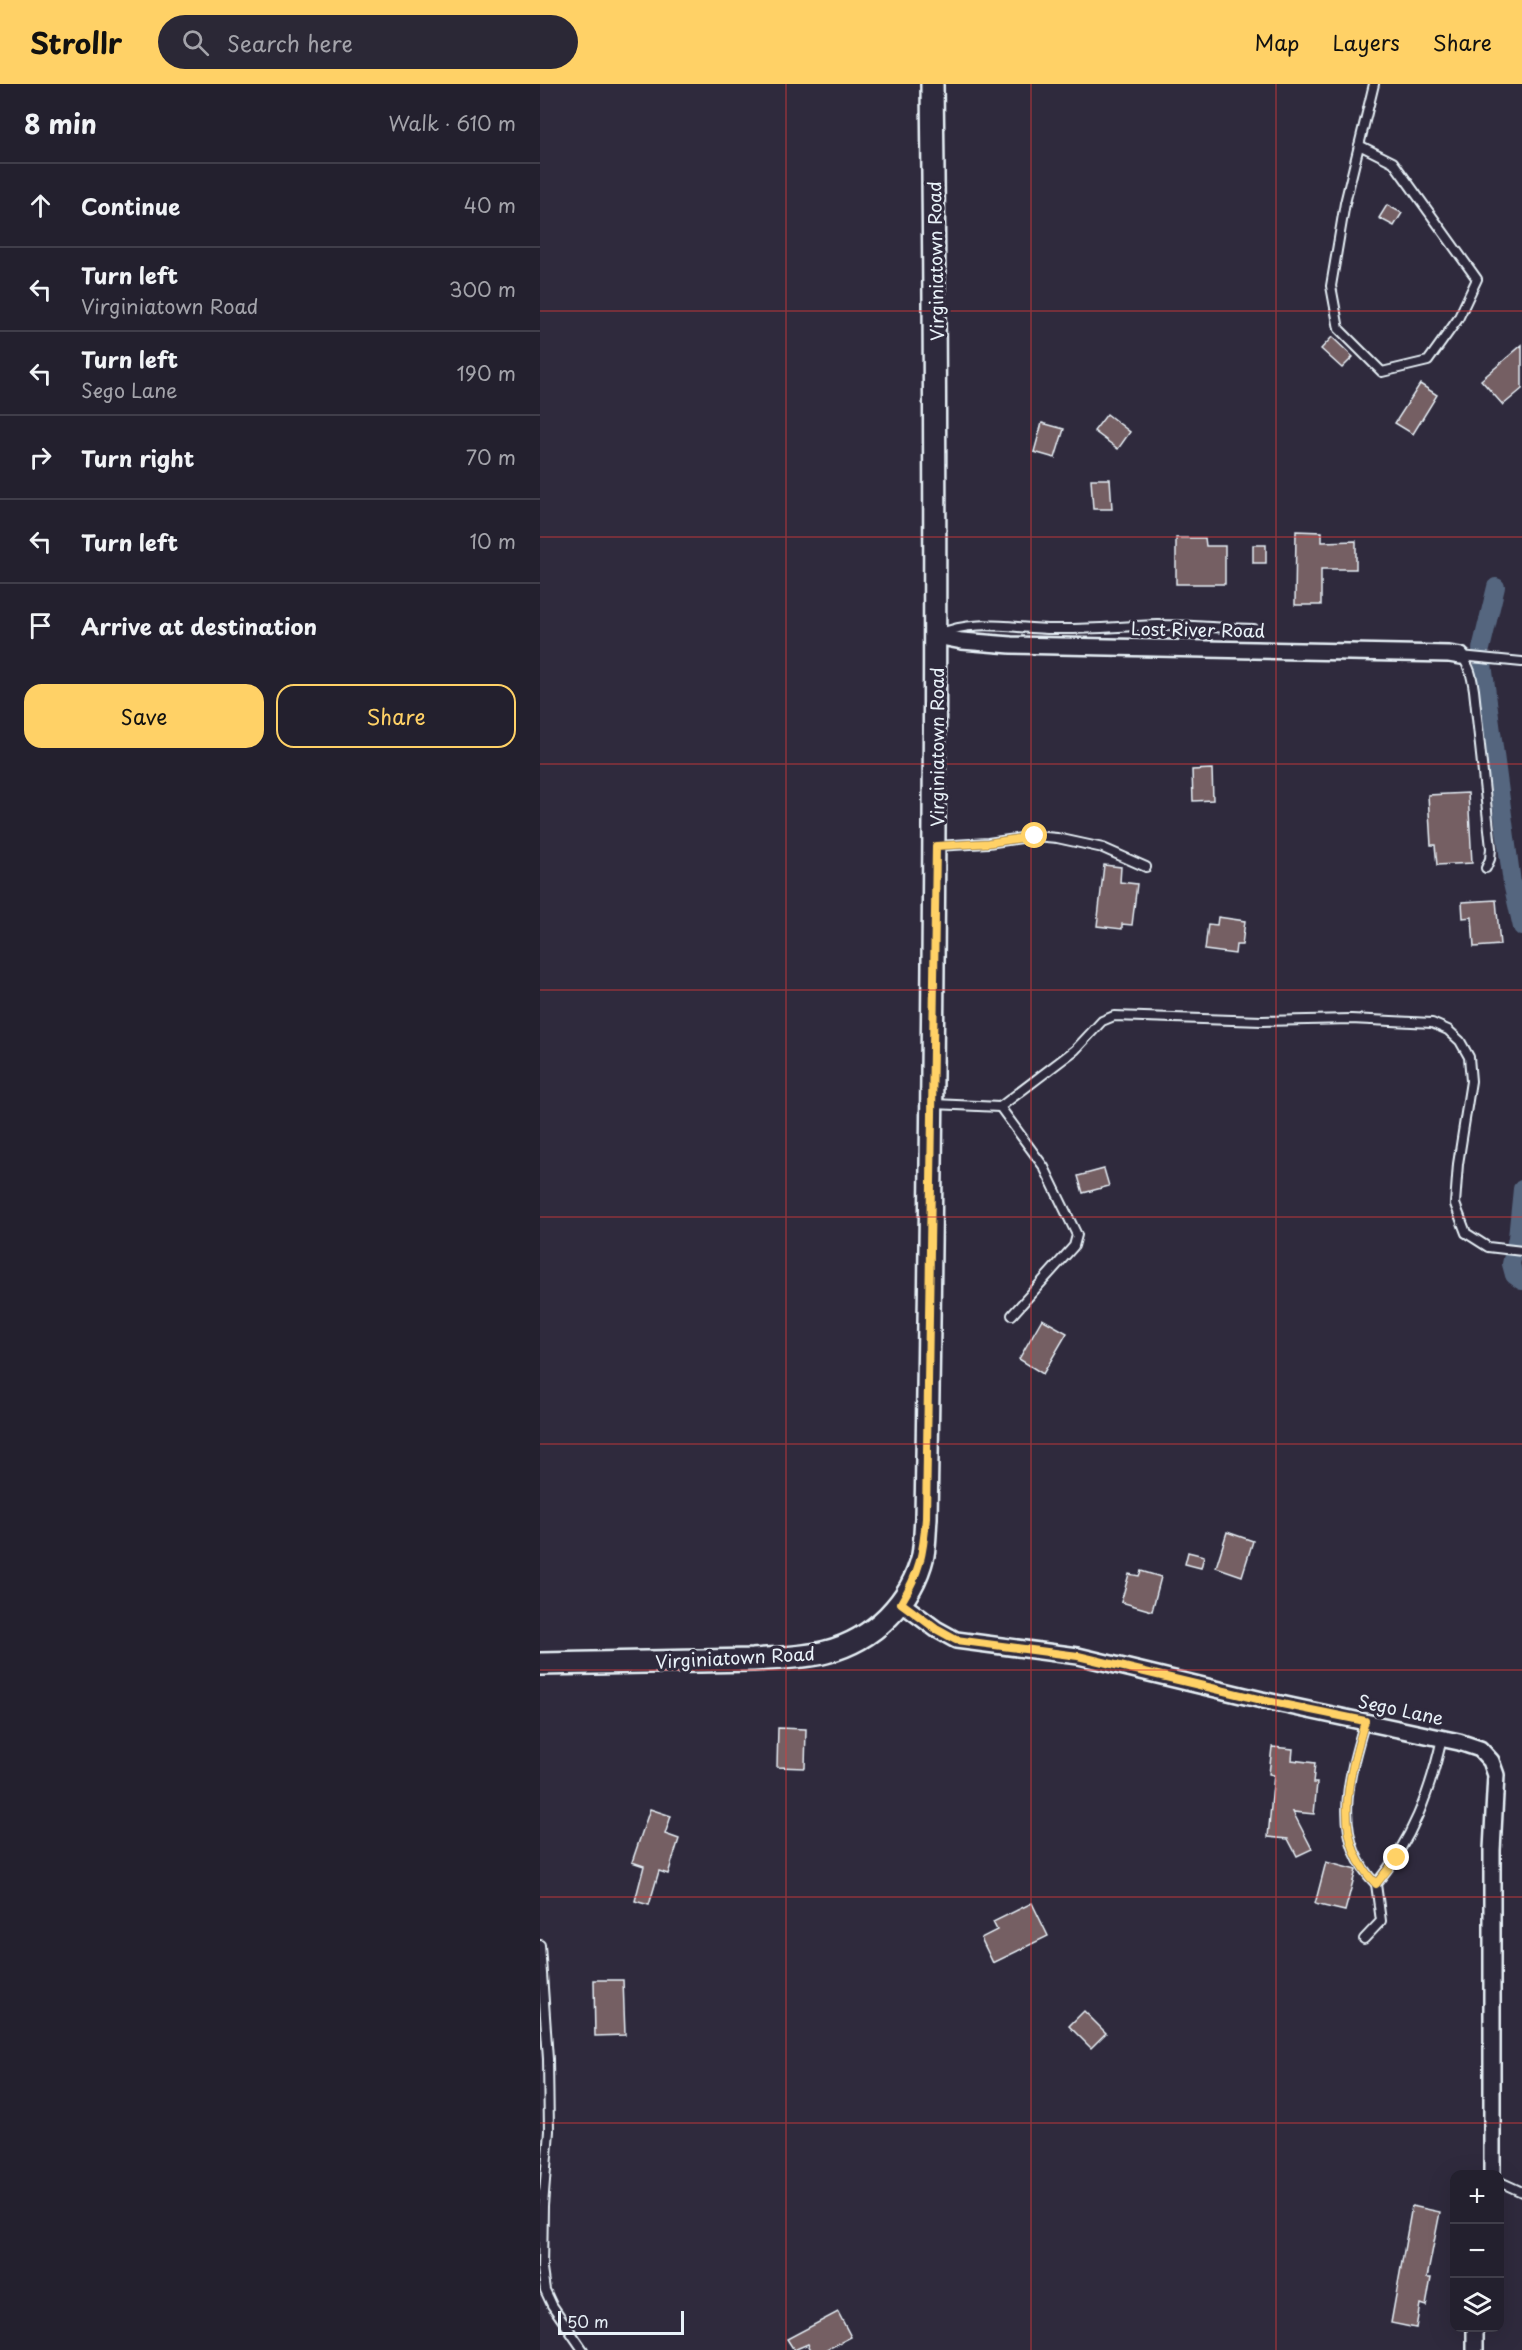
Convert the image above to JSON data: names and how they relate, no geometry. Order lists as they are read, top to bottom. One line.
{"streets":{"street":["Virginiatown Road","Lost River Road","Sego Lane"]},"crossings":[["Virginiatown Road","Lost River Road"],["Virginiatown Road","Sego Lane"]],"scale_bar":"50 m","page":{"header":"Strollr","search":"Search here","nav":["Map","Layers","Share"],"heading":["8 min","Walk · 610 m"],"list":[["Continue","40 m"],["Turn left","Virginiatown Road","300 m"],["Turn left","Sego Lane","190 m"],["Turn right","70 m"],["Turn left","10 m"],"Arrive at destination"],"buttons":["Save","Share"],"map_buttons":["+","−"],"scale":"50 m"}}
